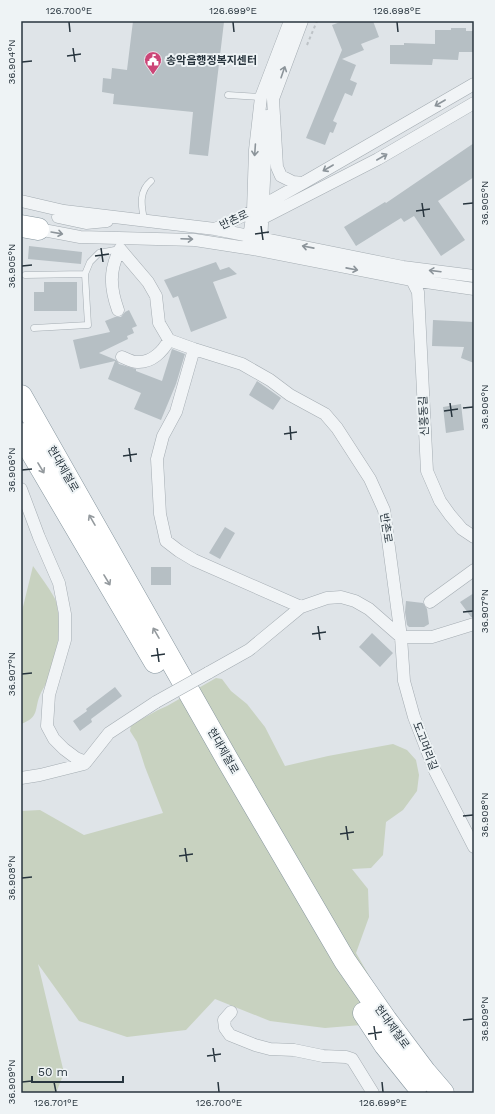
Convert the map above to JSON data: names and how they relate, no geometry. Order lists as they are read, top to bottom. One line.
{"streets":{"highway":["현대제철로"],"street":["반촌로","신흥동길","도고머리길"]},"crossings":[["반촌로","도고머리길"]],"places":{"public building":["송악읍행정복지센터"]},"scale_bar":"50 m","coordinates":["126.700°E","126.699°E","126.698°E","36.904°N","36.905°N","36.906°N","36.907°N","36.908°N","36.909°N","126.701°E"]}
